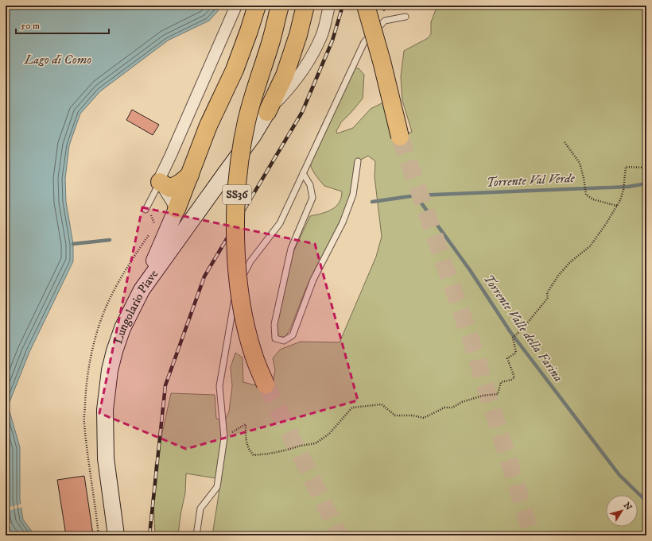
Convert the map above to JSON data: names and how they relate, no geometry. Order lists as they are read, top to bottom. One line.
{"streets":{"highway":["SS36"],"main road":["Lungolario Piave"]},"water":["Lago di Como","Torrente Val Verde","Torrente Valle della Farina"],"scale_bar":"50 m","north":"top right"}
